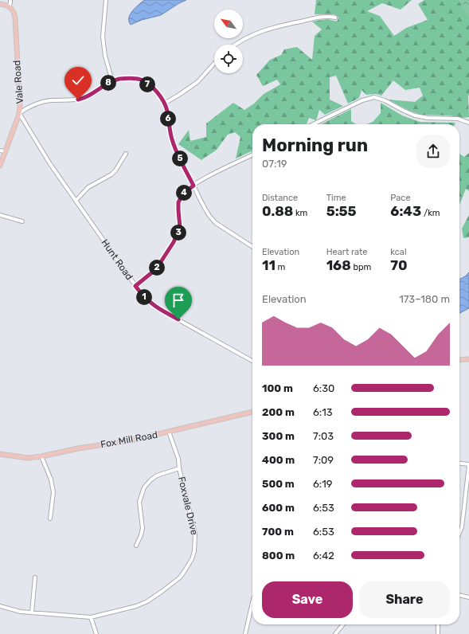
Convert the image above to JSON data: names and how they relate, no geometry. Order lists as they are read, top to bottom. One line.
{"streets":{"main road":["Vale Road","Fox Mill Road"],"street":["Hunt Road","Foxvale Drive"]},"crossings":[["Vale Road","Hunt Road"],["Fox Mill Road","Foxvale Drive"]],"north":"top left","page":{"pins":["8","7","6","5","4","3","2","1"],"heading":["Morning run","07:19"],"stats":[["Distance","0.88 km"],["Time","5:55"],["Pace","6:43 /km"],["Elevation","11 m"],["Heart rate","168 bpm"],["kcal","70"]],"chart":["Elevation","173–180 m"],"list":[{"name":"100 m","note":"6:30"},{"name":"200 m","note":"6:13"},{"name":"300 m","note":"7:03"},{"name":"400 m","note":"7:09"},{"name":"500 m","note":"6:19"},{"name":"600 m","note":"6:53"},{"name":"700 m","note":"6:53"},{"name":"800 m","note":"6:42"}],"buttons":["Save","Share"]}}
